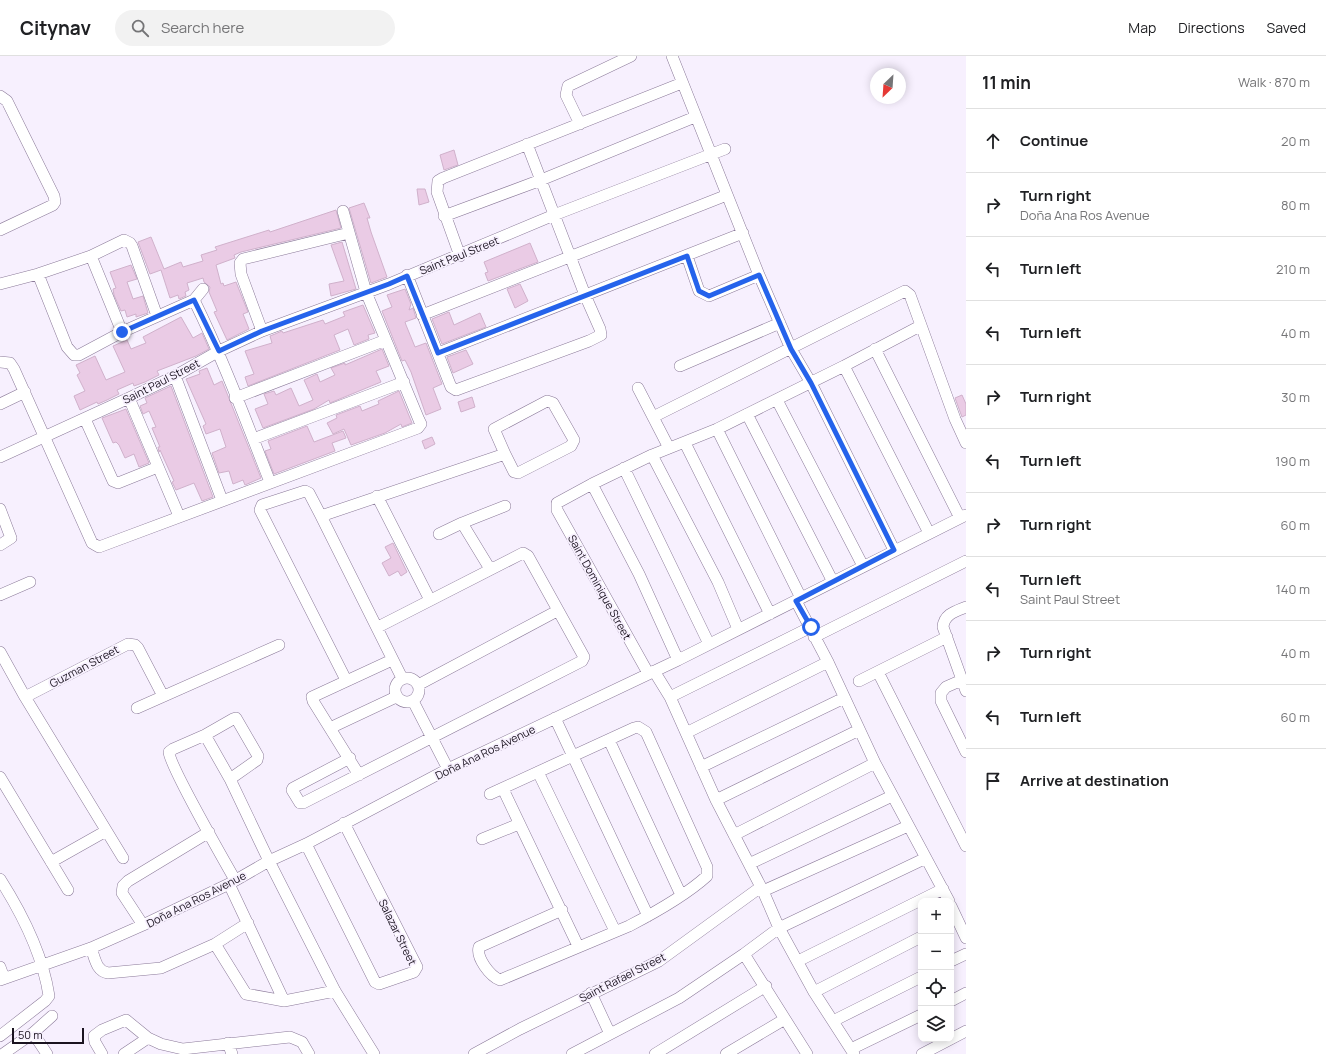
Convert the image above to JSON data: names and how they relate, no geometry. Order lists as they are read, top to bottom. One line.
{"streets":{"street":["Saint Paul Street","Saint Dominique Street","Guzman Street","Doña Ana Ros Avenue","Salazar Street","Saint Rafael Street"]},"crossings":[["Saint Dominique Street","Doña Ana Ros Avenue"],["Saint Dominique Street","Saint Rafael Street"],["Doña Ana Ros Avenue","Salazar Street"]],"scale_bar":"50 m","north":"bottom left","page":{"header":"Citynav","search":"Search here","nav":["Map","Directions","Saved"],"heading":["11 min","Walk · 870 m"],"list":[["Continue","20 m"],["Turn right","Doña Ana Ros Avenue","80 m"],["Turn left","210 m"],["Turn left","40 m"],["Turn right","30 m"],["Turn left","190 m"],["Turn right","60 m"],["Turn left","Saint Paul Street","140 m"],["Turn right","40 m"],["Turn left","60 m"],"Arrive at destination"],"map_buttons":["+","−"],"scale":"50 m"}}
